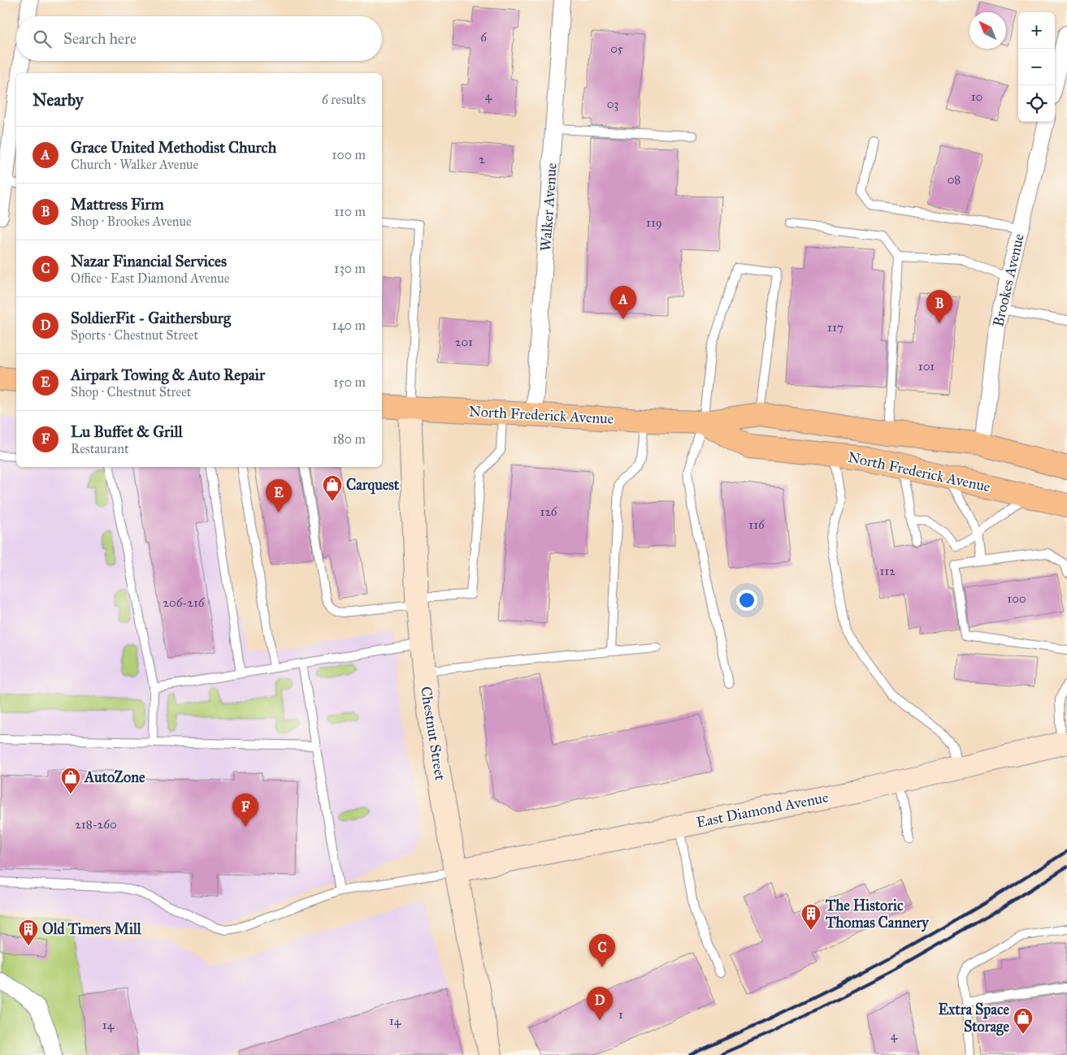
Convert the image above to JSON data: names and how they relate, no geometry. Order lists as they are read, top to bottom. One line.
{"streets":{"main road":["North Frederick Avenue"],"street":["Walker Avenue","Brookes Avenue","Chestnut Street","East Diamond Avenue"]},"crossings":[["Walker Avenue","North Frederick Avenue"],["Brookes Avenue","North Frederick Avenue"],["North Frederick Avenue","Chestnut Street"],["Chestnut Street","East Diamond Avenue"]],"places":{"shop":["Carquest","AutoZone","Extra Space Storage"],"building":["The Historic Thomas Cannery","Old Timers Mill"]},"house_numbers":["6","05","4","10","03","2","08","119","117","201","101","126","116","112","100","206-216","218-260","1","14","14","4"],"north":"top left","page":{"map_buttons":["+","−"],"search":"Search here","heading":["Nearby","6 results"],"list":[{"mark":"A","name":"Grace United Methodist Church","note":"Church · Walker Avenue","value":"100 m"},{"mark":"B","name":"Mattress Firm","note":"Shop · Brookes Avenue","value":"110 m"},{"mark":"C","name":"Nazar Financial Services","note":"Office · East Diamond Avenue","value":"130 m"},{"mark":"D","name":"SoldierFit - Gaithersburg","note":"Sports · Chestnut Street","value":"140 m"},{"mark":"E","name":"Airpark Towing & Auto Repair","note":"Shop · Chestnut Street","value":"150 m"},{"mark":"F","name":"Lu Buffet & Grill","note":"Restaurant","value":"180 m"}],"pins":["A","B","E","F","C","D"]}}
